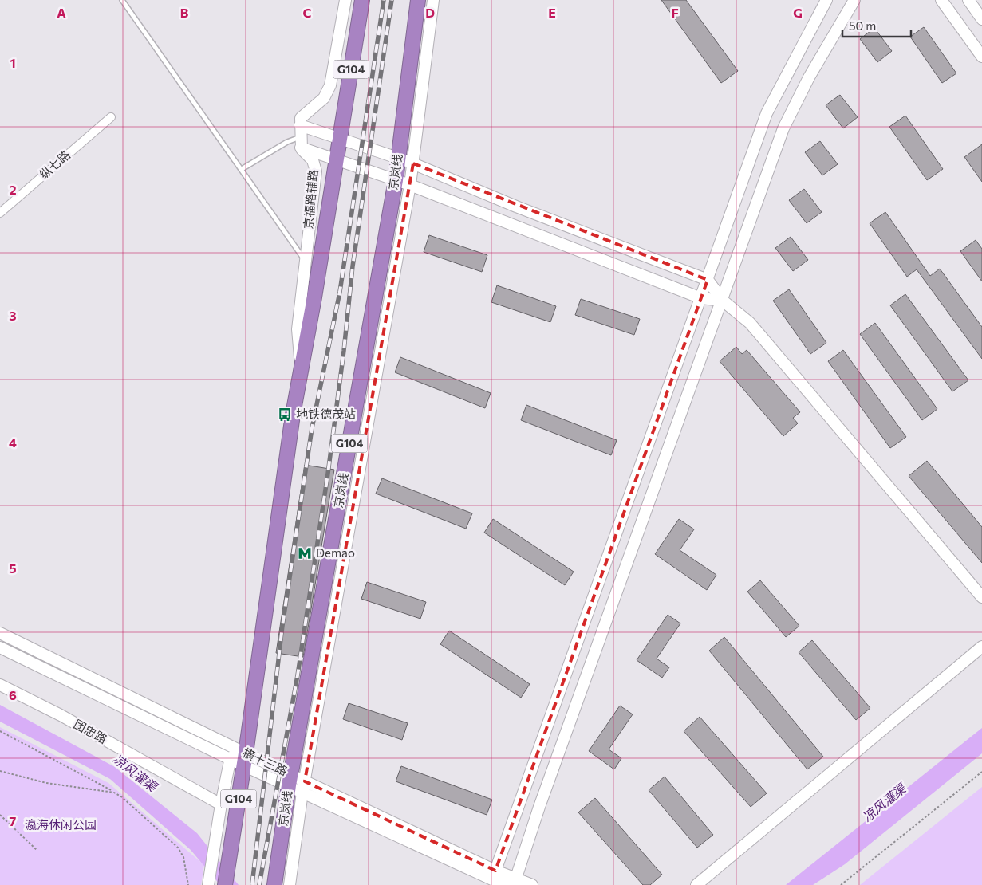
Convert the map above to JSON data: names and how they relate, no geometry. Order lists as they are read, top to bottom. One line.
{"streets":{"highway":["G104","京岚线"],"street":["纵七路","京福路辅路","团忠路","横十三路"]},"crossings":[["G104","京福路辅路"],["G104","横十三路"],["京岚线","横十三路"]],"water":["凉风灌渠"],"parks":["瀛海休闲公园"],"places":{"bus stop":["地铁德茂站"],"metro station":["Demao"]},"scale_bar":"50 m","grid":{"columns":["A","B","C","D","E","F","G"],"rows":["1","2","3","4","5","6","7"]}}
